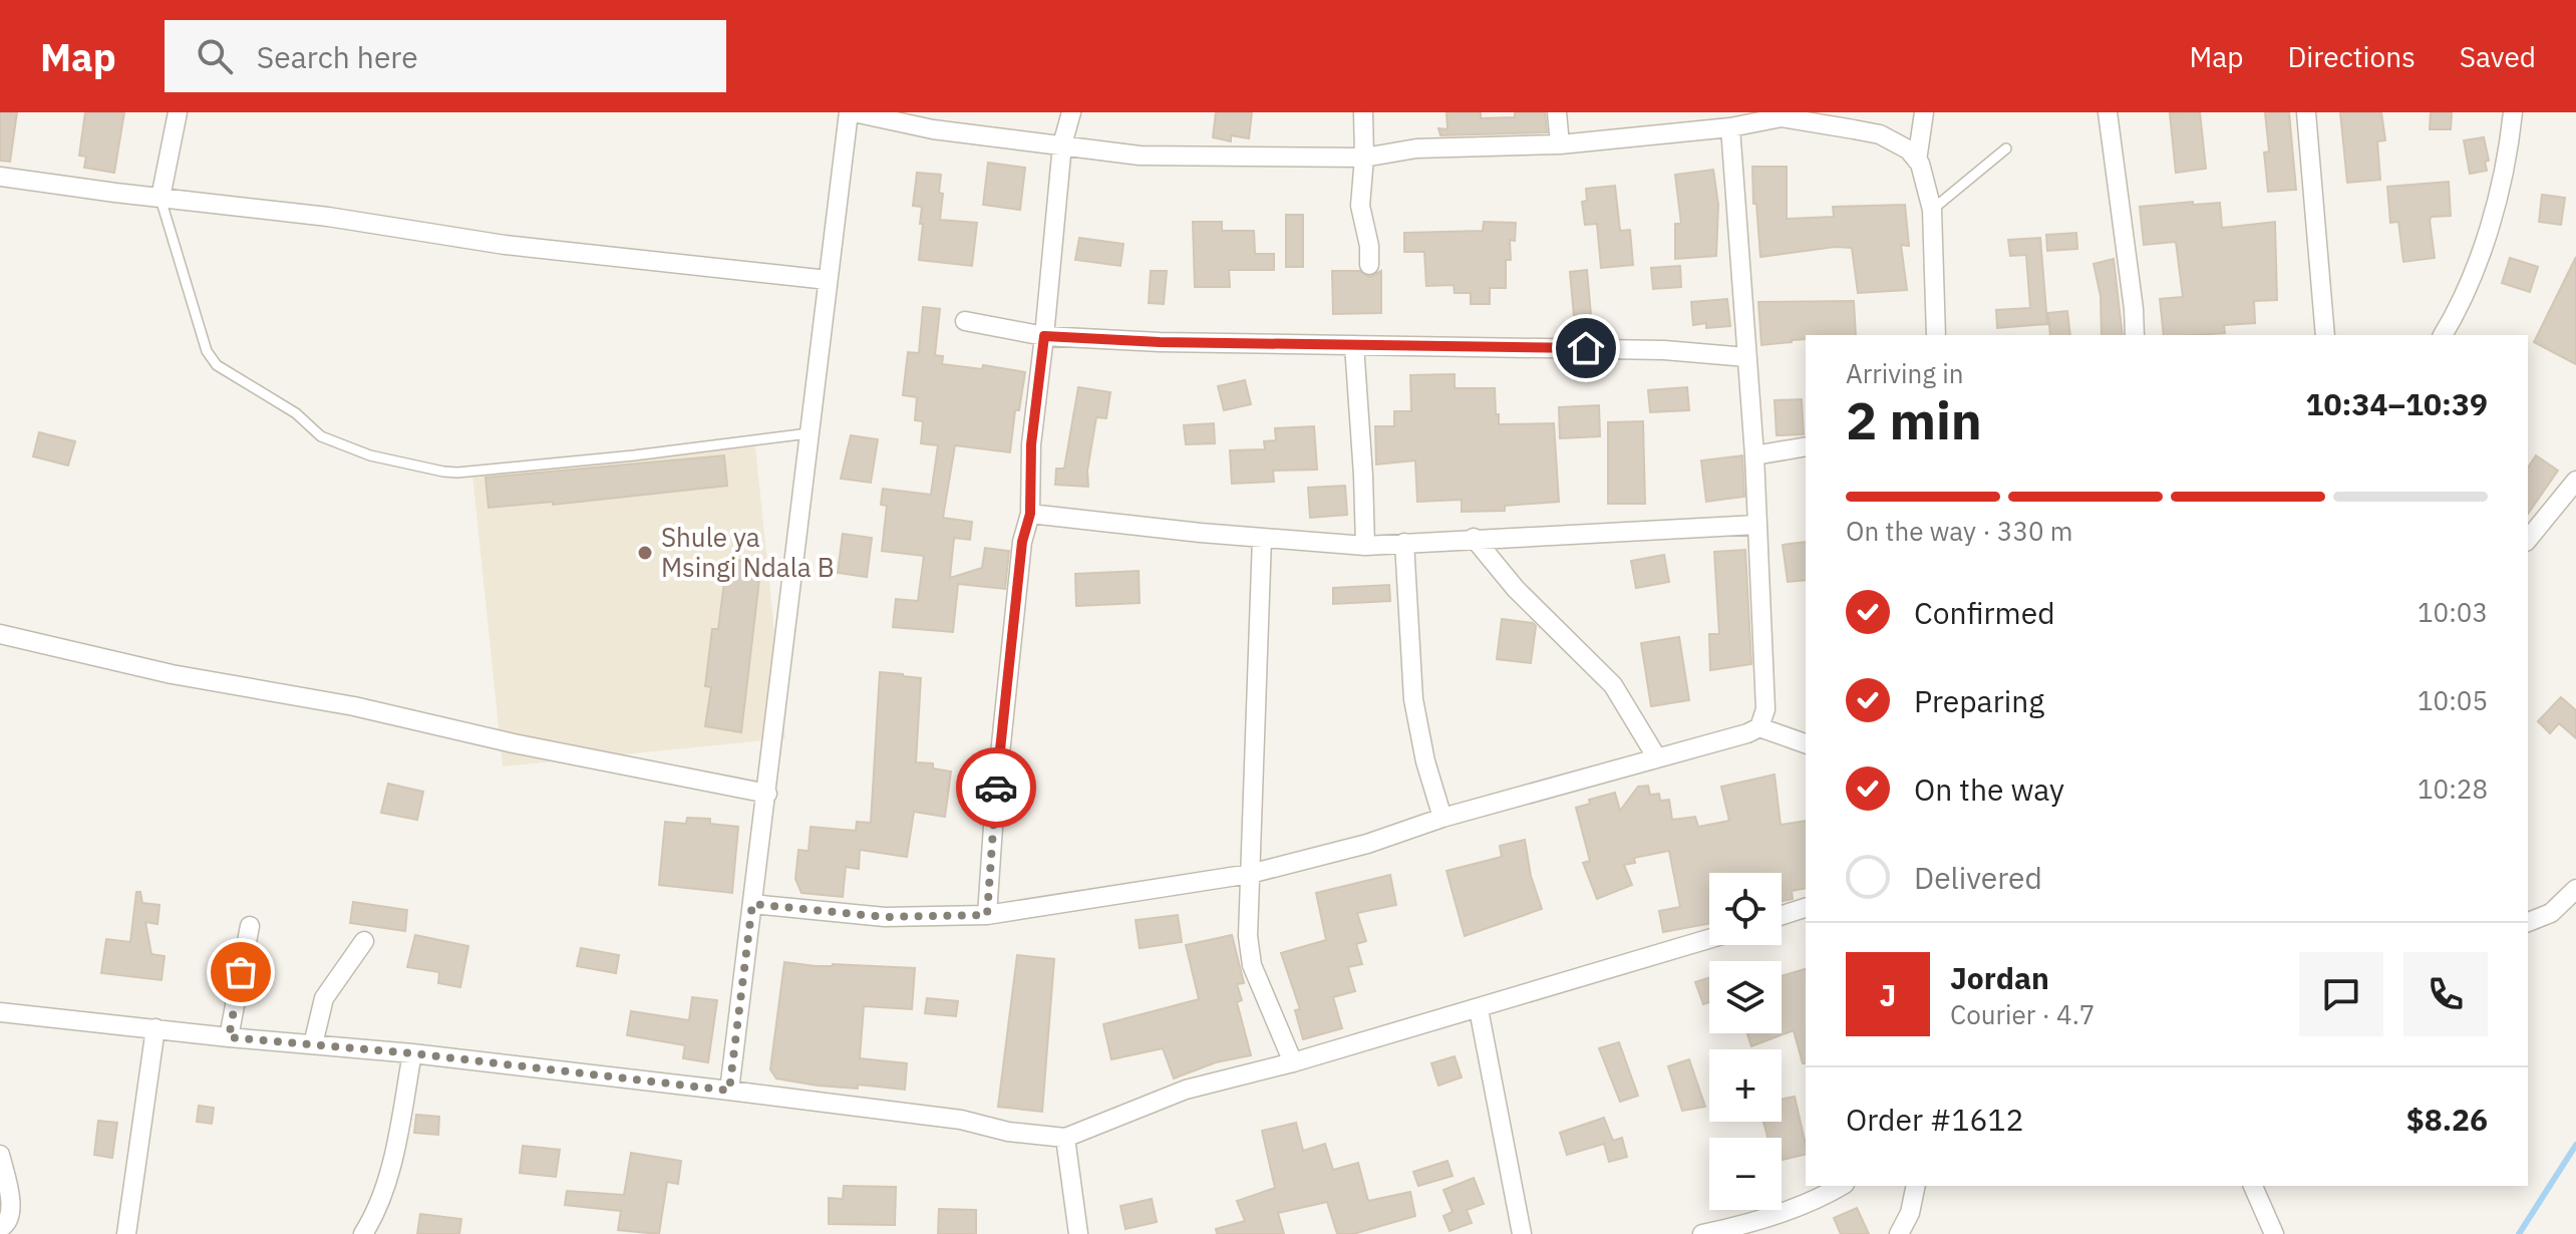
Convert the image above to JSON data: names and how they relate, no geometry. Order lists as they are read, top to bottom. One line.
{"places":["Shule ya Msingi Ndala B"],"page":{"header":"Map","search":"Search here","nav":["Map","Directions","Saved"],"heading":["2 min","Arriving in","10:34–10:39"],"panel":["Jordan","Courier · 4.7","Order #1612","$8.26"],"bar":"On the way · 330 m","list":[["Confirmed","10:03"],["Preparing","10:05"],["On the way","10:28"],"Delivered"],"map_buttons":["+","−"],"round":"J"}}
